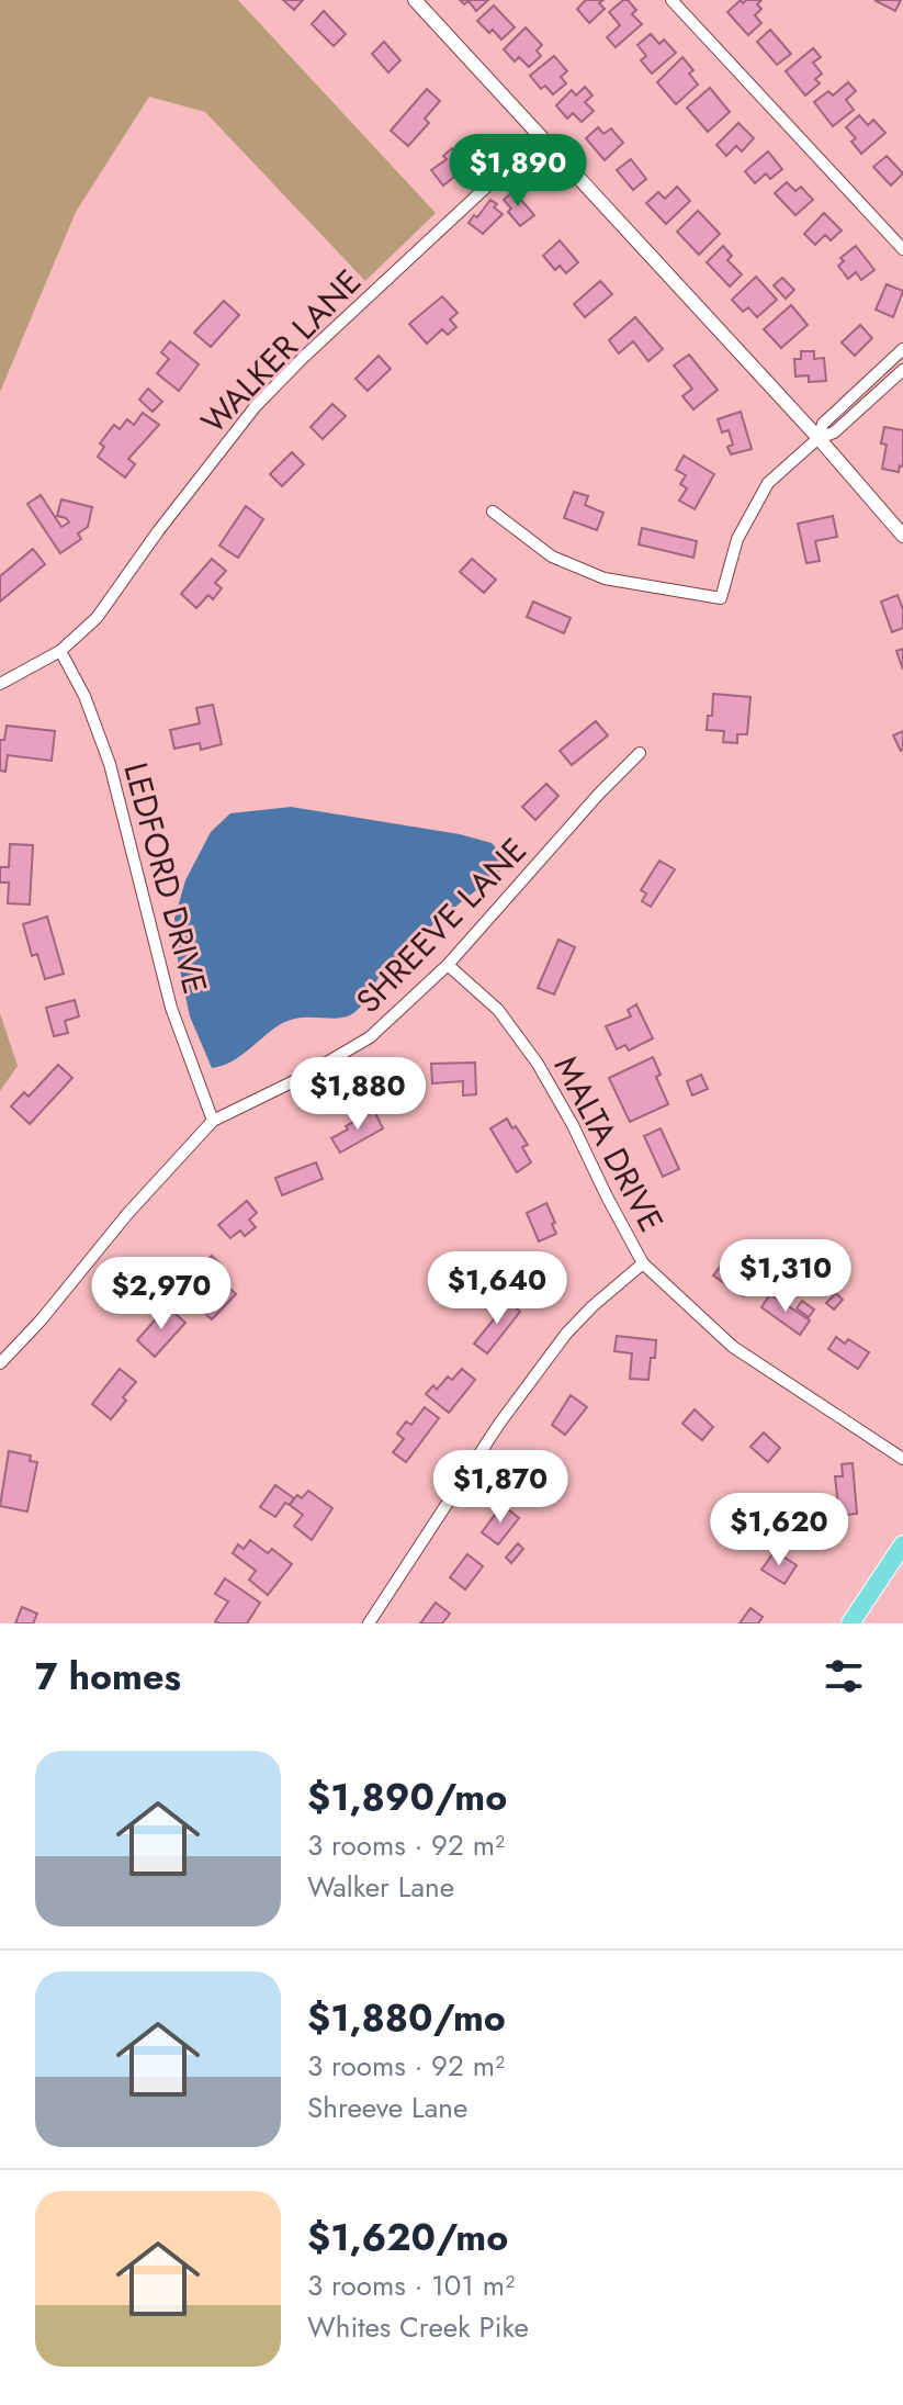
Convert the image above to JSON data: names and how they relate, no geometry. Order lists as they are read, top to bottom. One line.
{"streets":{"street":["WALKER LANE","LEDFORD DRIVE","SHREEVE LANE","MALTA DRIVE"]},"crossings":[["WALKER LANE","LEDFORD DRIVE"],["LEDFORD DRIVE","SHREEVE LANE"],["SHREEVE LANE","MALTA DRIVE"]],"page":{"price":["$1,890","$1,880","$1,310","$1,640","$2,970","$1,870","$1,620"],"heading":"7 homes","list":[{"name":"$1,890/mo","note":"3 rooms · 92 m² · Walker Lane"},{"name":"$1,880/mo","note":"3 rooms · 92 m² · Shreeve Lane"},{"name":"$1,620/mo","note":"3 rooms · 101 m² · Whites Creek Pike"}]}}
